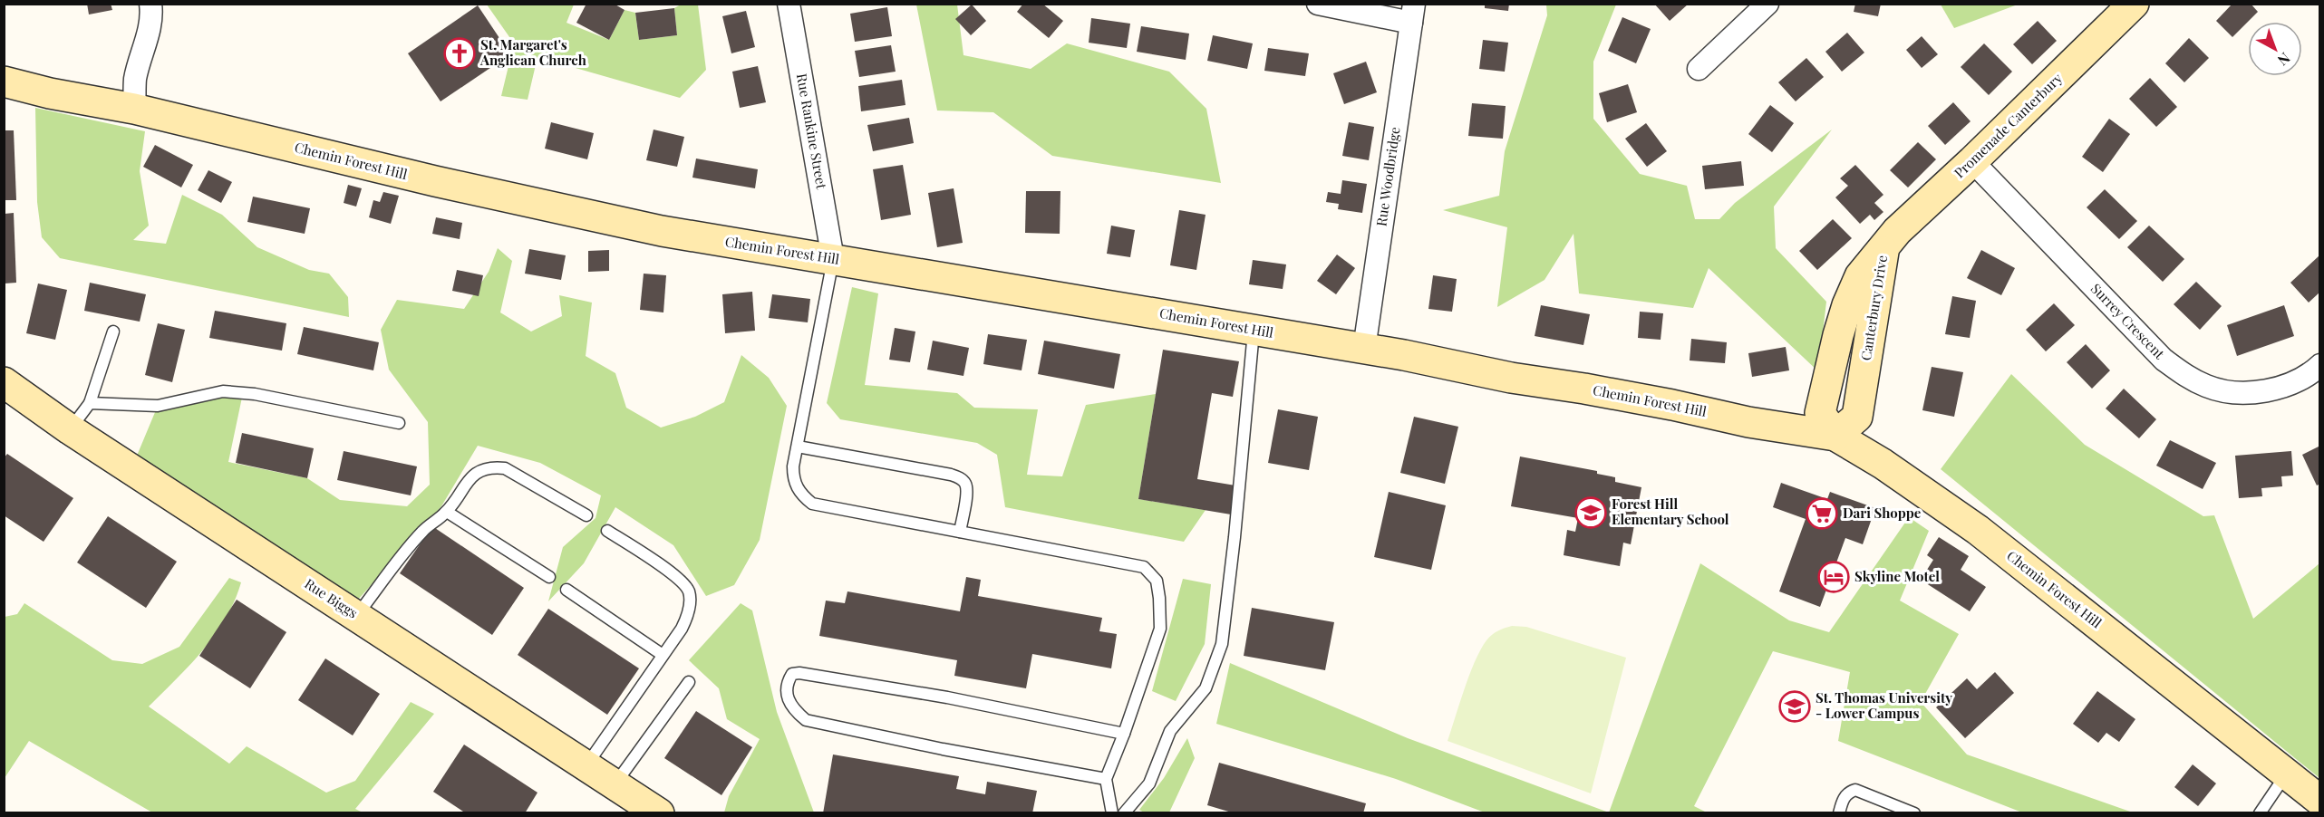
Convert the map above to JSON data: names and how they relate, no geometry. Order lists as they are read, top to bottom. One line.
{"streets":{"street":["Promenade Canterbury","Rue Rankine Street","Chemin Forest Hill","Rue Woodbridge","Canterbury Drive","Surrey Crescent","Rue Biggs"]},"crossings":[["Promenade Canterbury","Canterbury Drive"],["Promenade Canterbury","Surrey Crescent"],["Rue Rankine Street","Chemin Forest Hill"],["Chemin Forest Hill","Rue Woodbridge"],["Chemin Forest Hill","Canterbury Drive"]],"places":{"church":["St. Margaret's Anglican Church"],"school or university":["Forest Hill Elementary School","St. Thomas University - Lower Campus"],"supermarket":["Dari Shoppe"],"hotel":["Skyline Motel"]},"north":"bottom right"}
